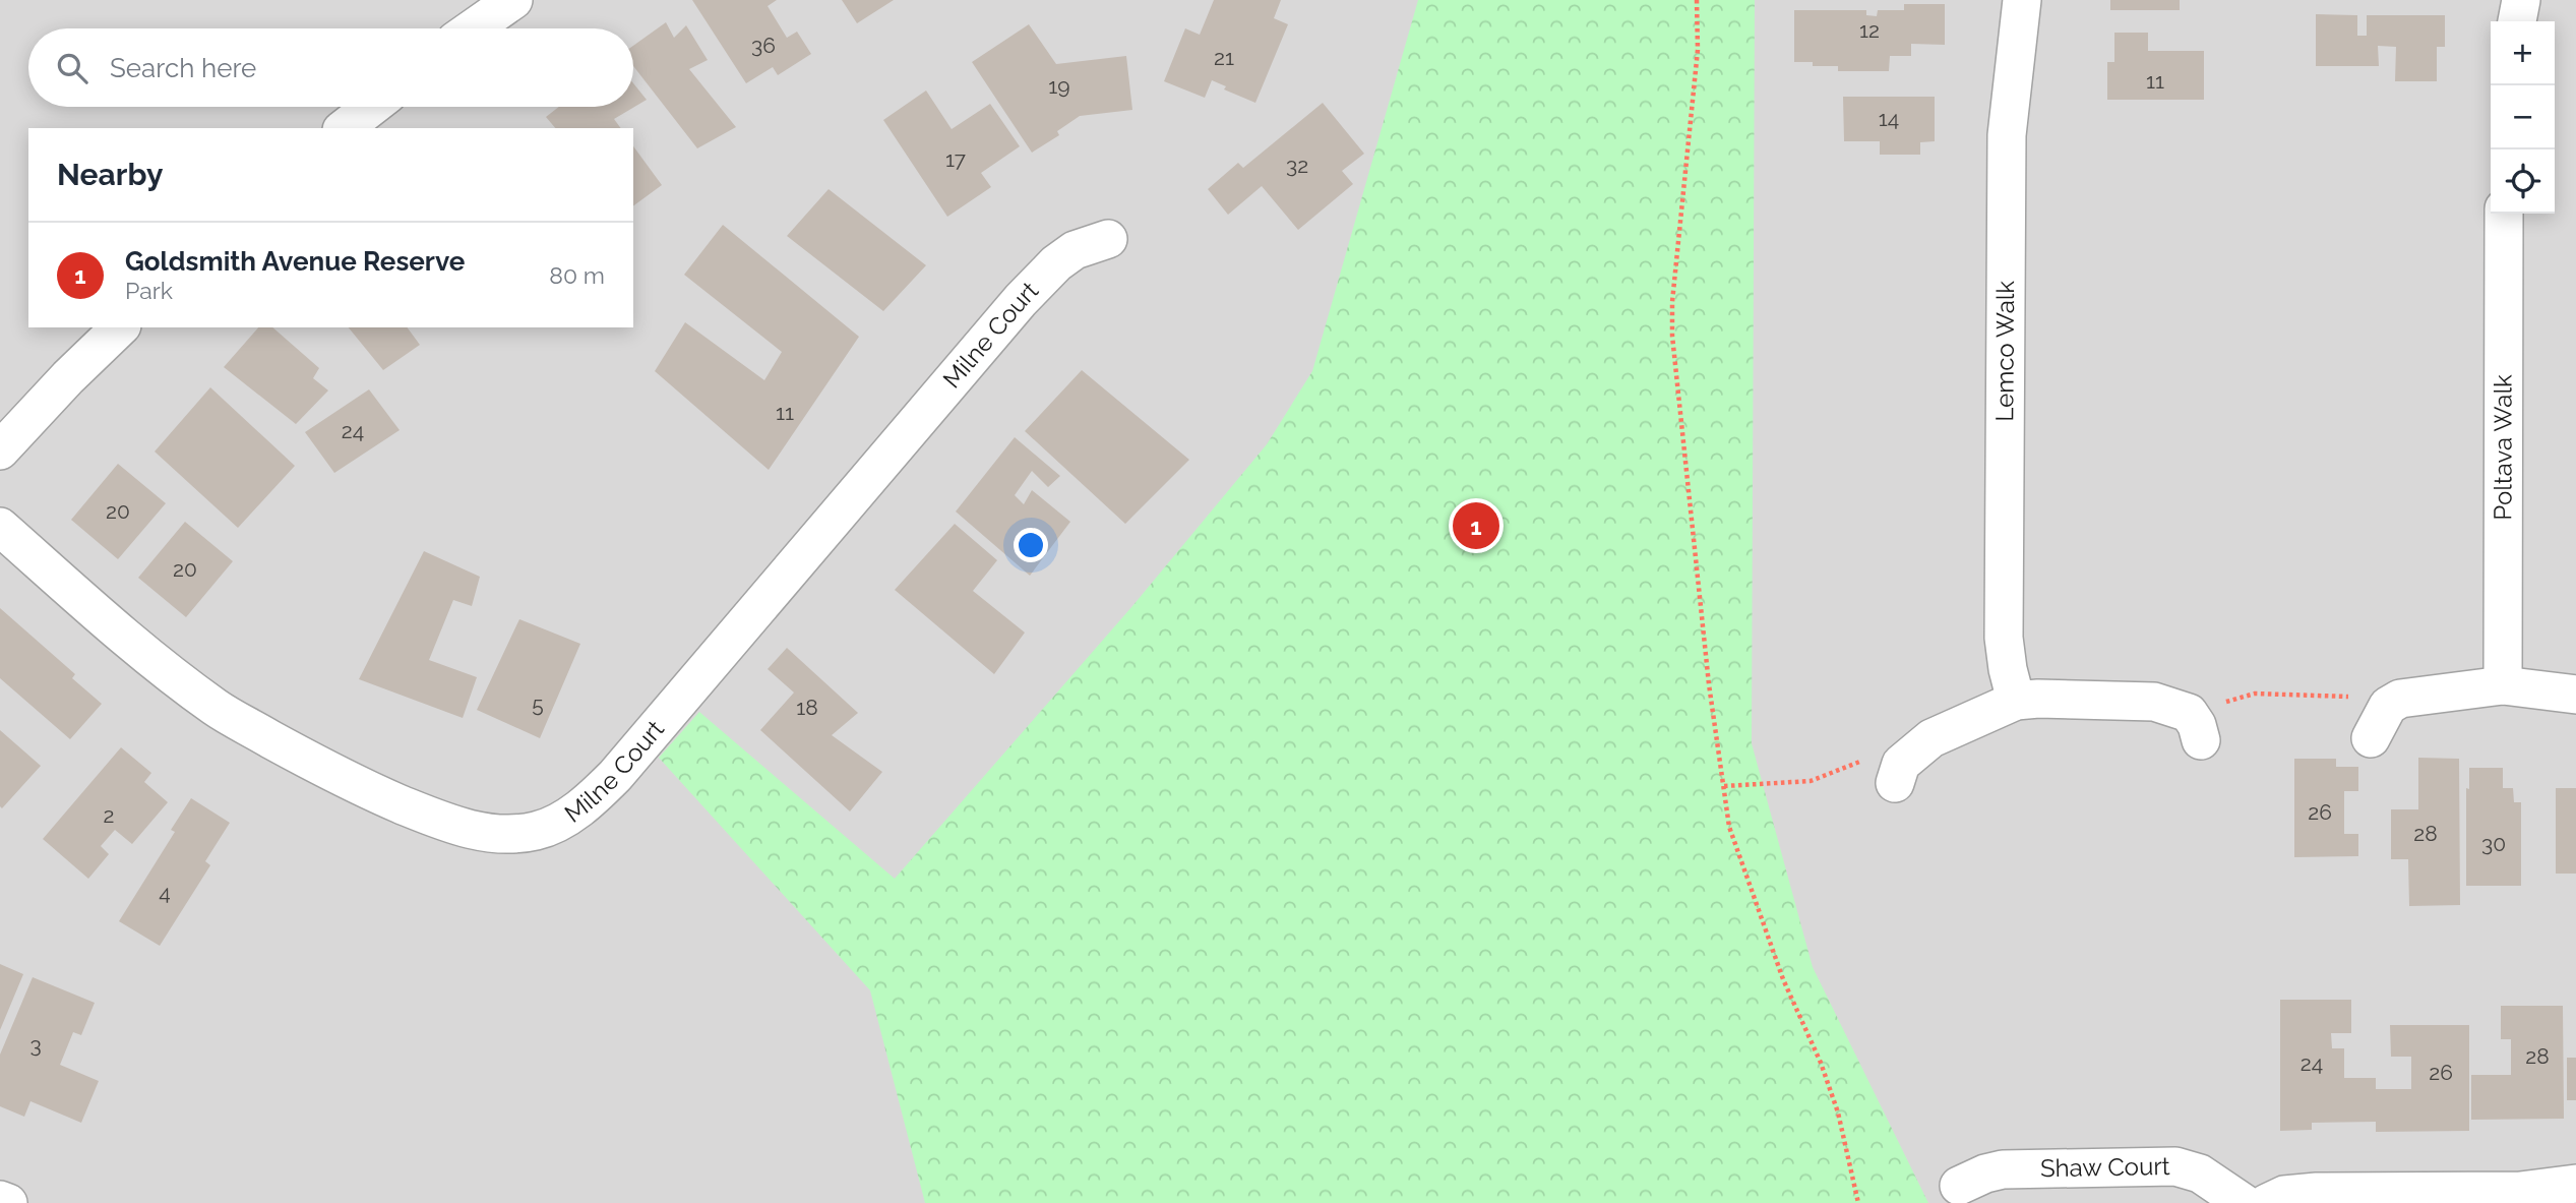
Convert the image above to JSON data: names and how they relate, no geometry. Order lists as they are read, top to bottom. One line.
{"streets":{"street":["Milne Court","Lemco Walk","Poltava Walk","Shaw Court"]},"house_numbers":["12","36","21","11","19","14","17","32","11","24","20","20","5","18","26","2","28","30","4","3","28","24","26"],"page":{"map_buttons":["+","−"],"search":"Search here","heading":"Nearby","list":[{"mark":"1","name":"Goldsmith Avenue Reserve","note":"Park","value":"80 m"}],"pins":"1"}}
